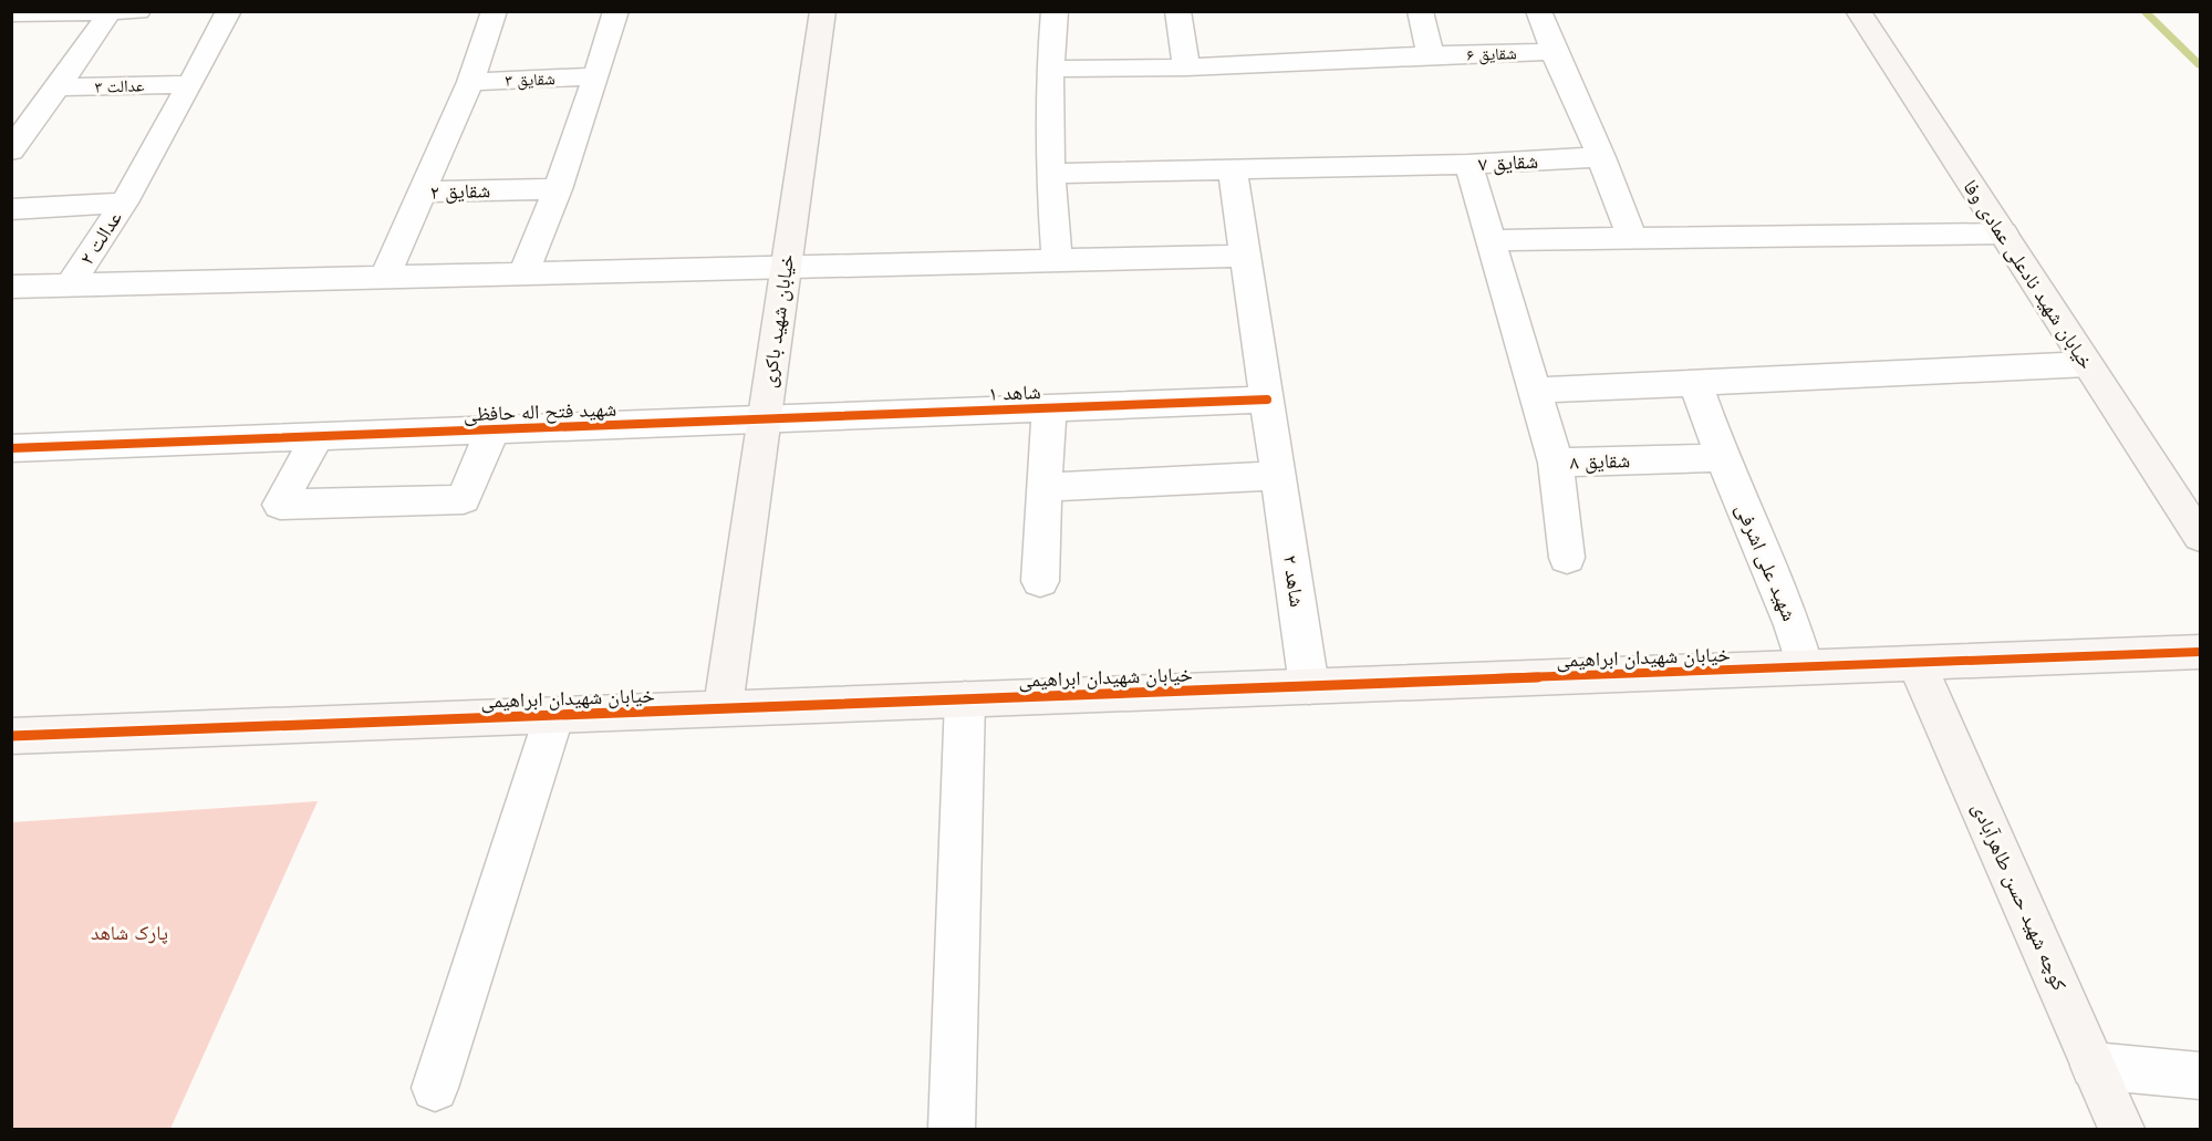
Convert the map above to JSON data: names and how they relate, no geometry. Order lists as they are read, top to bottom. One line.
{"streets":{"street":["شقایق ۶","شقایق ۳","عدالت ۳","شقایق ۷","شقایق ۲","عدالت ۲","خیابان شهید نادعلی عمادی وفا","خیابان شهید باکری","شاهد ۱","شهید فتح اله حافظی","شقایق ۸","شهید علی اشرفی","شاهد ۲","خیابان شهیدان ابراهیمی","کوچه شهید حسن طاهرآبادی"]},"crossings":[["شقایق ۷","شقایق ۸"],["خیابان شهید باکری","شاهد ۱"],["خیابان شهید باکری","شهید فتح اله حافظی"],["خیابان شهید باکری","خیابان شهیدان ابراهیمی"],["شاهد ۱","شهید فتح اله حافظی"],["شقایق ۸","شهید علی اشرفی"],["شهید علی اشرفی","خیابان شهیدان ابراهیمی"],["شاهد ۲","خیابان شهیدان ابراهیمی"],["خیابان شهیدان ابراهیمی","کوچه شهید حسن طاهرآبادی"]],"parks":["پارک شاهد"]}
